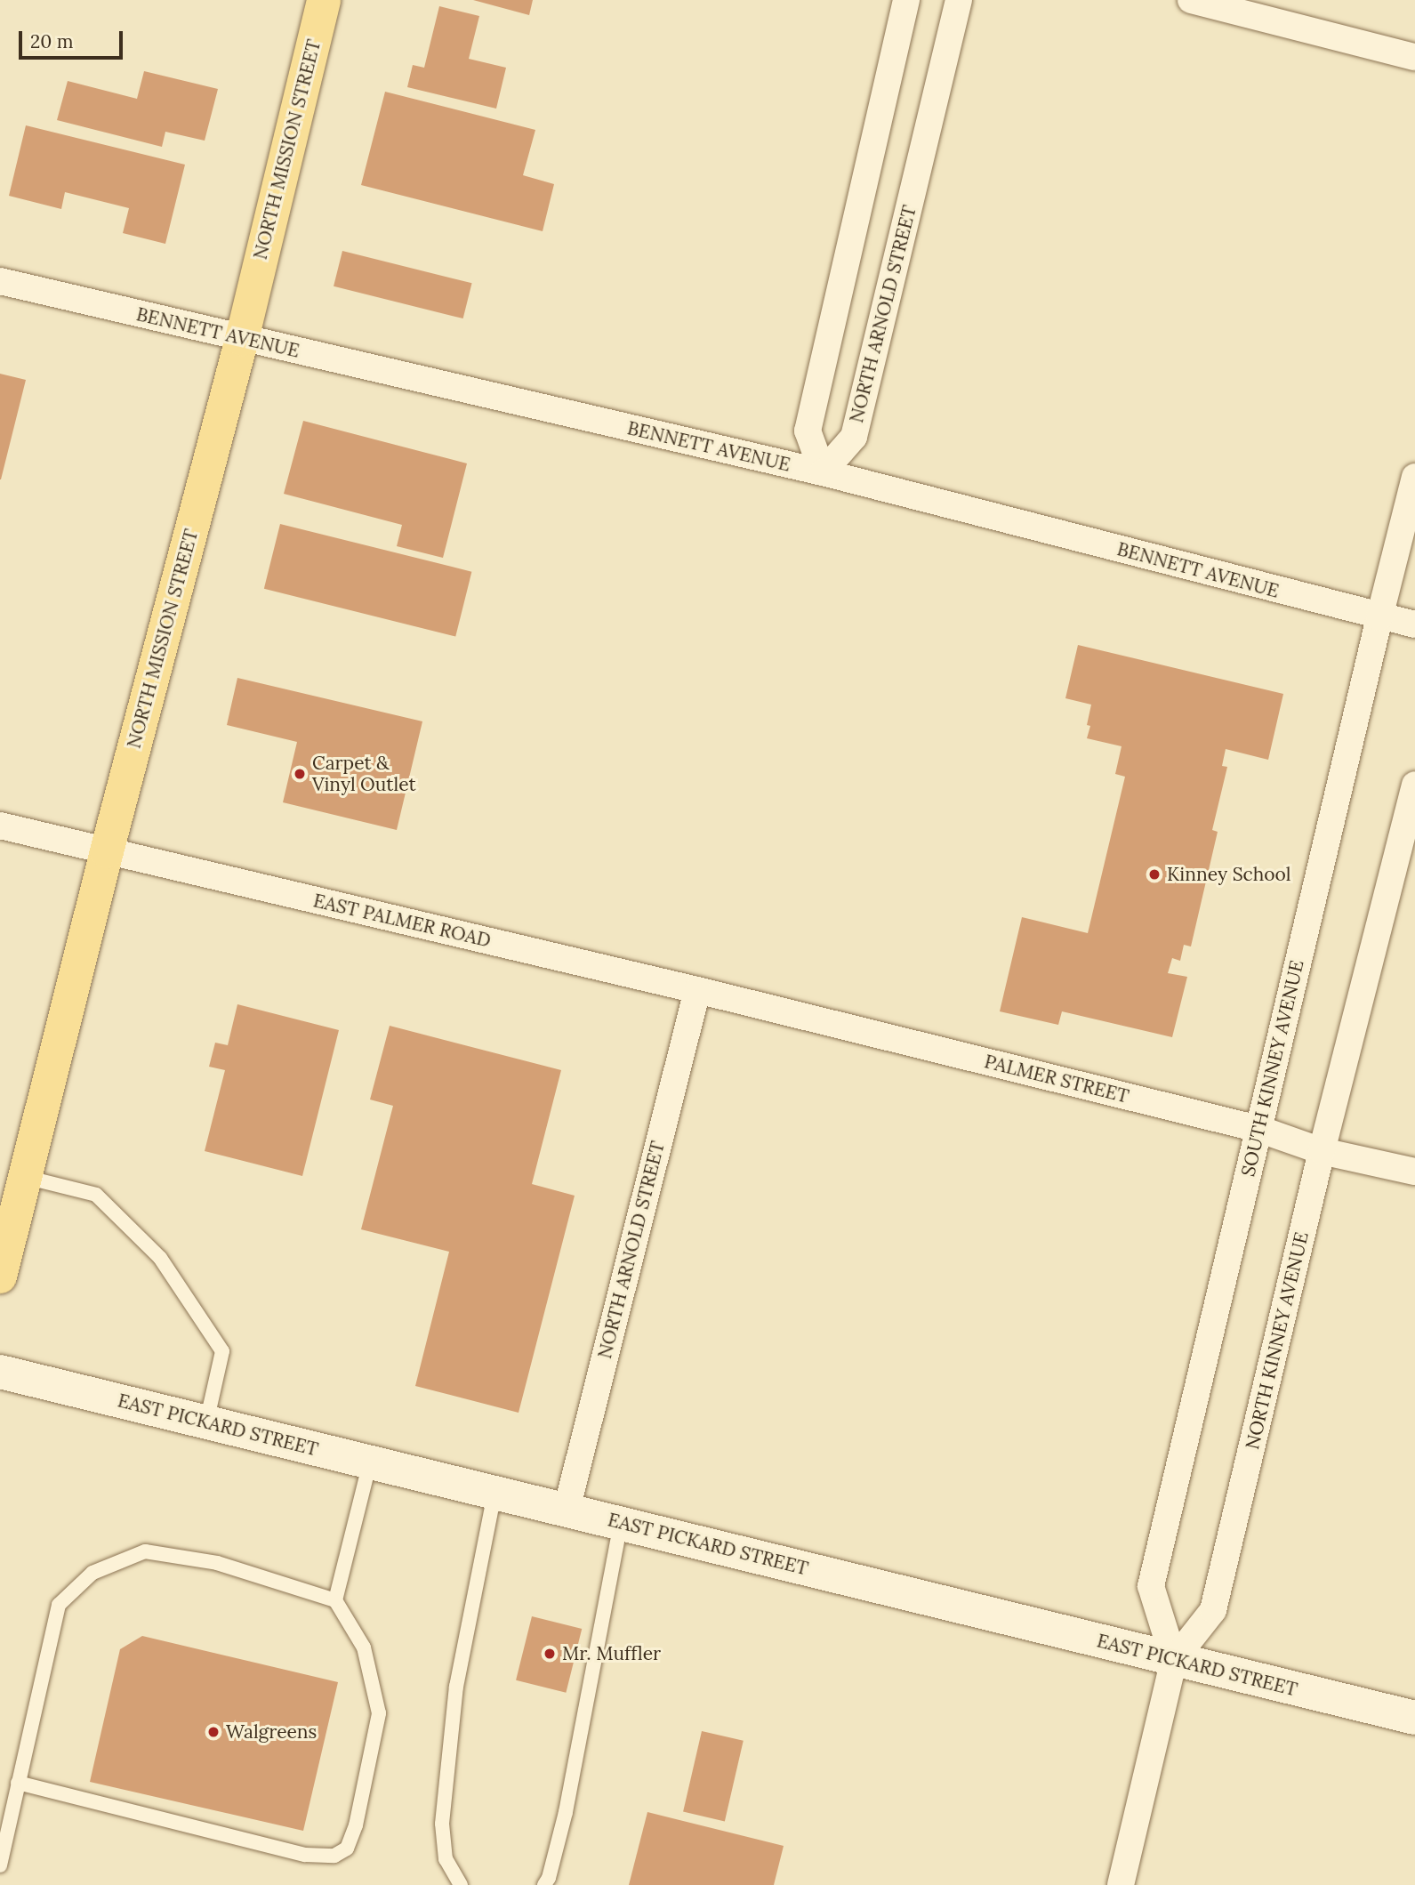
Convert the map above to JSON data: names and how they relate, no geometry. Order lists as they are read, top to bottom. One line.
{"streets":{"main road":["NORTH MISSION STREET","EAST PICKARD STREET"],"street":["NORTH ARNOLD STREET","BENNETT AVENUE","EAST PALMER ROAD","SOUTH KINNEY AVENUE","PALMER STREET","NORTH KINNEY AVENUE"]},"crossings":[["NORTH MISSION STREET","BENNETT AVENUE"],["NORTH MISSION STREET","EAST PALMER ROAD"],["NORTH ARNOLD STREET","BENNETT AVENUE"],["NORTH ARNOLD STREET","EAST PALMER ROAD"],["NORTH ARNOLD STREET","PALMER STREET"],["NORTH ARNOLD STREET","EAST PICKARD STREET"],["BENNETT AVENUE","SOUTH KINNEY AVENUE"],["EAST PALMER ROAD","PALMER STREET"],["SOUTH KINNEY AVENUE","PALMER STREET"],["SOUTH KINNEY AVENUE","NORTH KINNEY AVENUE"],["SOUTH KINNEY AVENUE","EAST PICKARD STREET"],["PALMER STREET","NORTH KINNEY AVENUE"],["NORTH KINNEY AVENUE","EAST PICKARD STREET"]],"places":["Carpet & Vinyl Outlet","Kinney School","Mr. Muffler","Walgreens"],"scale_bar":"20 m"}
